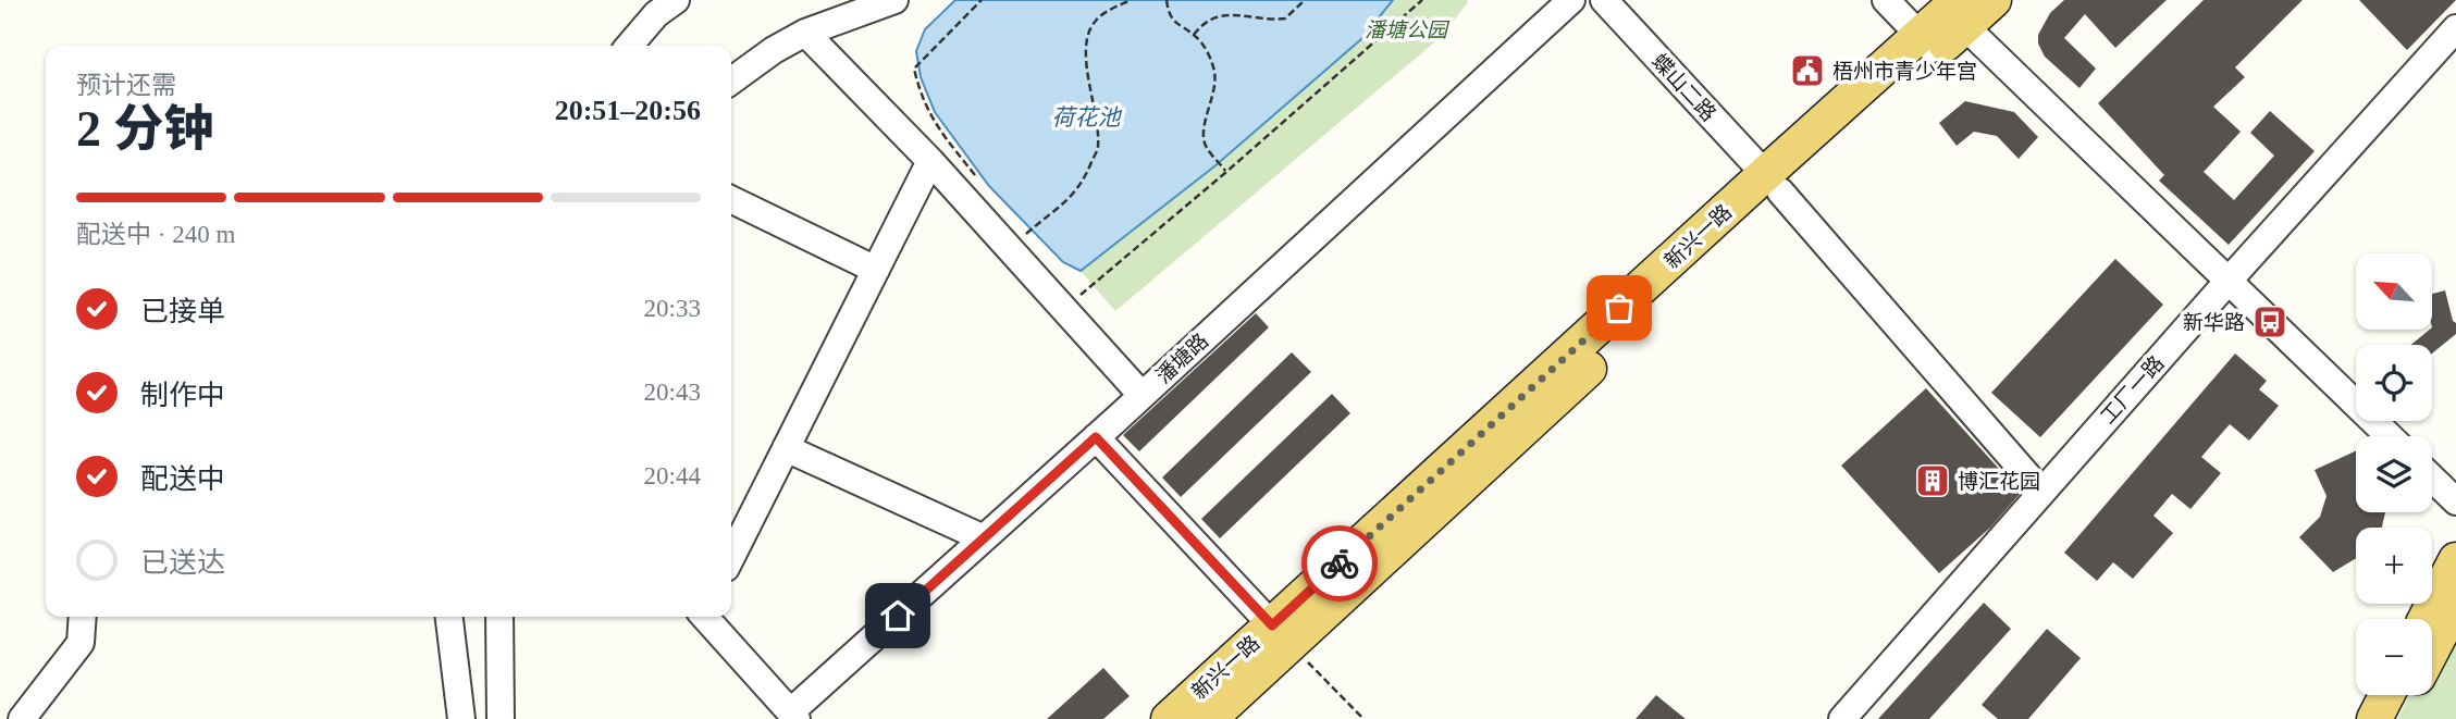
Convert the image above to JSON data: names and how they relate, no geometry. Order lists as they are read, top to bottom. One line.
{"streets":{"main road":["新兴一路"],"street":["蝶山二路","潘塘路","工厂一路"]},"crossings":[["蝶山二路","新兴一路"],["蝶山二路","工厂一路"]],"water":["荷花池"],"parks":["潘塘公园"],"places":{"public building":["梧州市青少年宫"],"bus stop":["新华路"],"building":["博汇花园"]},"north":"top left","page":{"heading":["2 分钟","预计还需","20:51–20:56"],"bar":"配送中 · 240 m","map_buttons":["+","−"],"list":[["已接单","20:33"],["制作中","20:43"],["配送中","20:44"],"已送达"]}}
